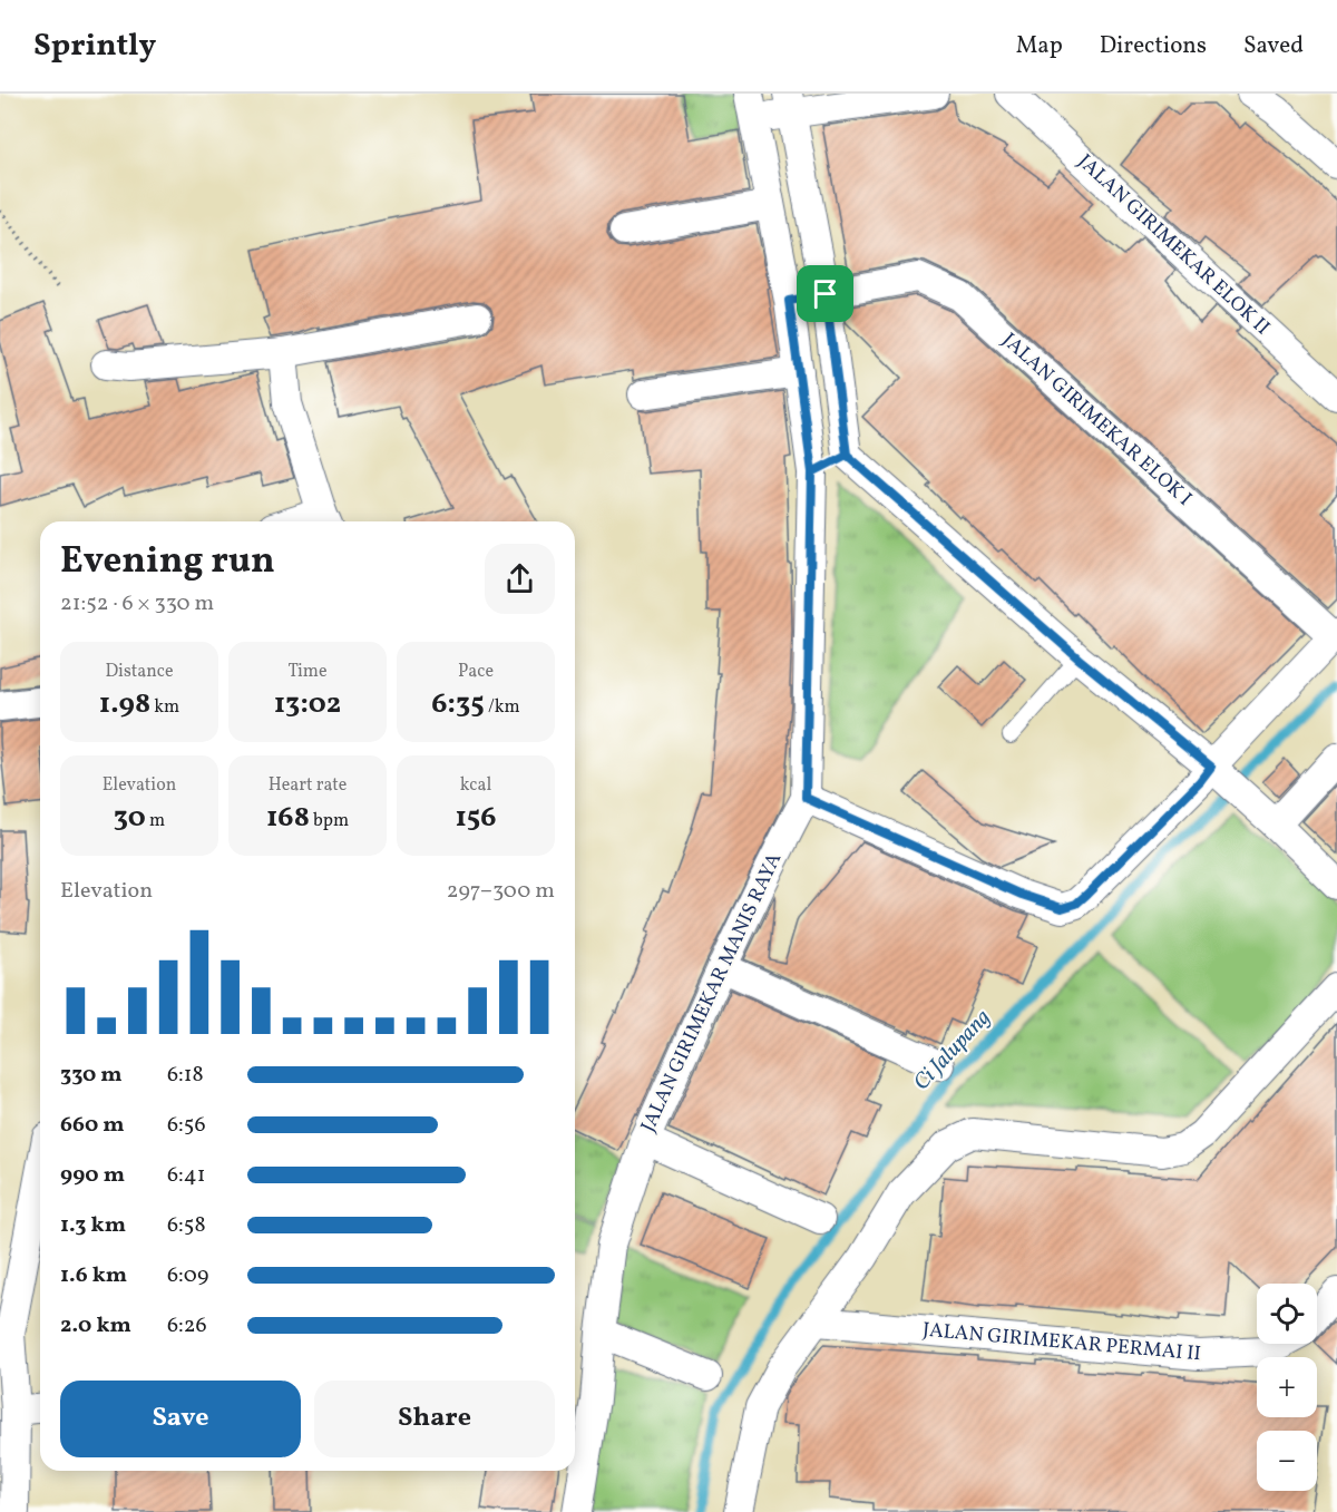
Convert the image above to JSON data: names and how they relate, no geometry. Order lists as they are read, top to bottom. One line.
{"streets":{"street":["JALAN GIRIMEKAR ELOK II","JALAN GIRIMEKAR ELOK I","JALAN GIRIMEKAR MANIS RAYA","JALAN GIRIMEKAR PERMAI II"]},"crossings":[["JALAN GIRIMEKAR ELOK I","JALAN GIRIMEKAR MANIS RAYA"]],"water":["Ci Jalupang"],"page":{"header":"Sprintly","nav":["Map","Directions","Saved"],"heading":["Evening run","21:52 · 6 × 330 m"],"stats":[["Distance","1.98 km"],["Time","13:02"],["Pace","6:35 /km"],["Elevation","30 m"],["Heart rate","168 bpm"],["kcal","156"]],"chart":["Elevation","297–300 m"],"list":[{"name":"330 m","note":"6:18"},{"name":"660 m","note":"6:56"},{"name":"990 m","note":"6:41"},{"name":"1.3 km","note":"6:58"},{"name":"1.6 km","note":"6:09"},{"name":"2.0 km","note":"6:26"}],"map_buttons":["+","−"],"buttons":["Save","Share"]}}
